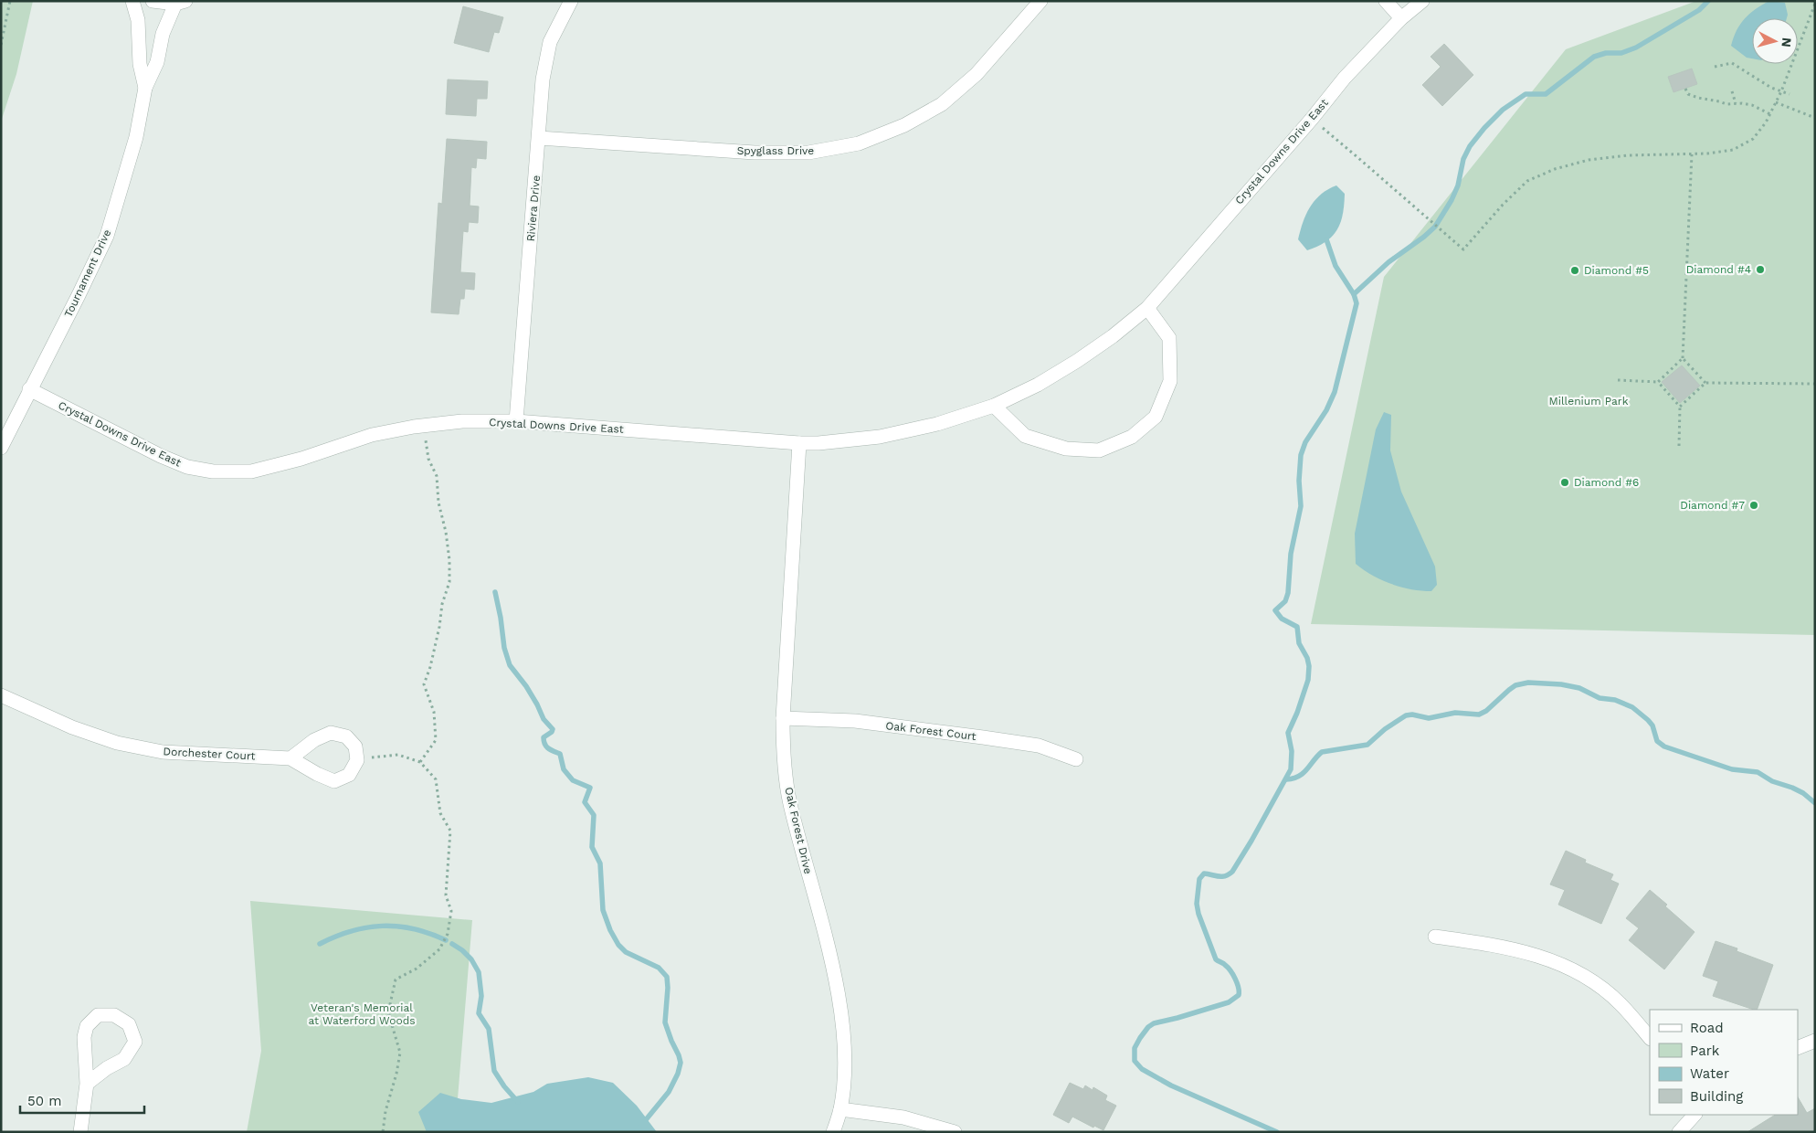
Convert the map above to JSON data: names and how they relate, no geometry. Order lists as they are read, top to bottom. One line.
{"streets":{"street":["Spyglass Drive","Crystal Downs Drive East","Riviera Drive","Tournament Drive","Oak Forest Court","Dorchester Court","Oak Forest Drive"]},"crossings":[["Spyglass Drive","Riviera Drive"],["Crystal Downs Drive East","Riviera Drive"],["Crystal Downs Drive East","Tournament Drive"],["Crystal Downs Drive East","Oak Forest Drive"],["Oak Forest Court","Oak Forest Drive"]],"parks":["Millenium Park","Veteran's Memorial at Waterford Woods"],"places":["Diamond #4","Diamond #5","Diamond #6","Diamond #7"],"legend":["Road","Park","Water","Building"],"scale_bar":"50 m","north":"right"}
